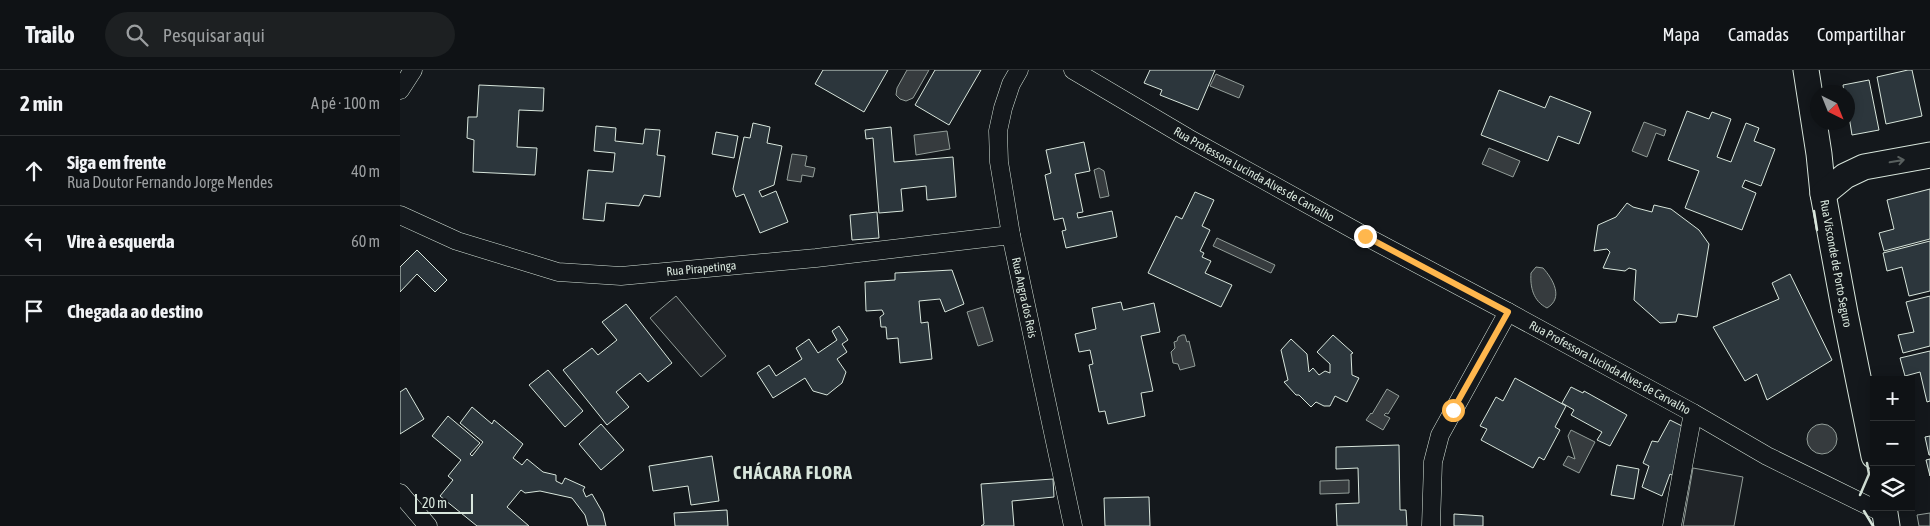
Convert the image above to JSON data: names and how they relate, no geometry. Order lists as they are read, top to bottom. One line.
{"streets":{"street":["Rua Professora Lucinda Alves de Carvalho","Rua Visconde de Porto Seguro","Rua Pirapetinga","Rua Angra dos Reis"]},"crossings":[["Rua Pirapetinga","Rua Angra dos Reis"]],"districts":["CHÁCARA FLORA"],"scale_bar":"20 m","north":"bottom right","page":{"header":"Trailo","search":"Pesquisar aqui","nav":["Mapa","Camadas","Compartilhar"],"heading":["2 min","A pé · 100 m"],"list":[["Siga em frente","Rua Doutor Fernando Jorge Mendes","40 m"],["Vire à esquerda","60 m"],"Chegada ao destino"],"map_buttons":["+","−"],"scale":"20 m"}}
